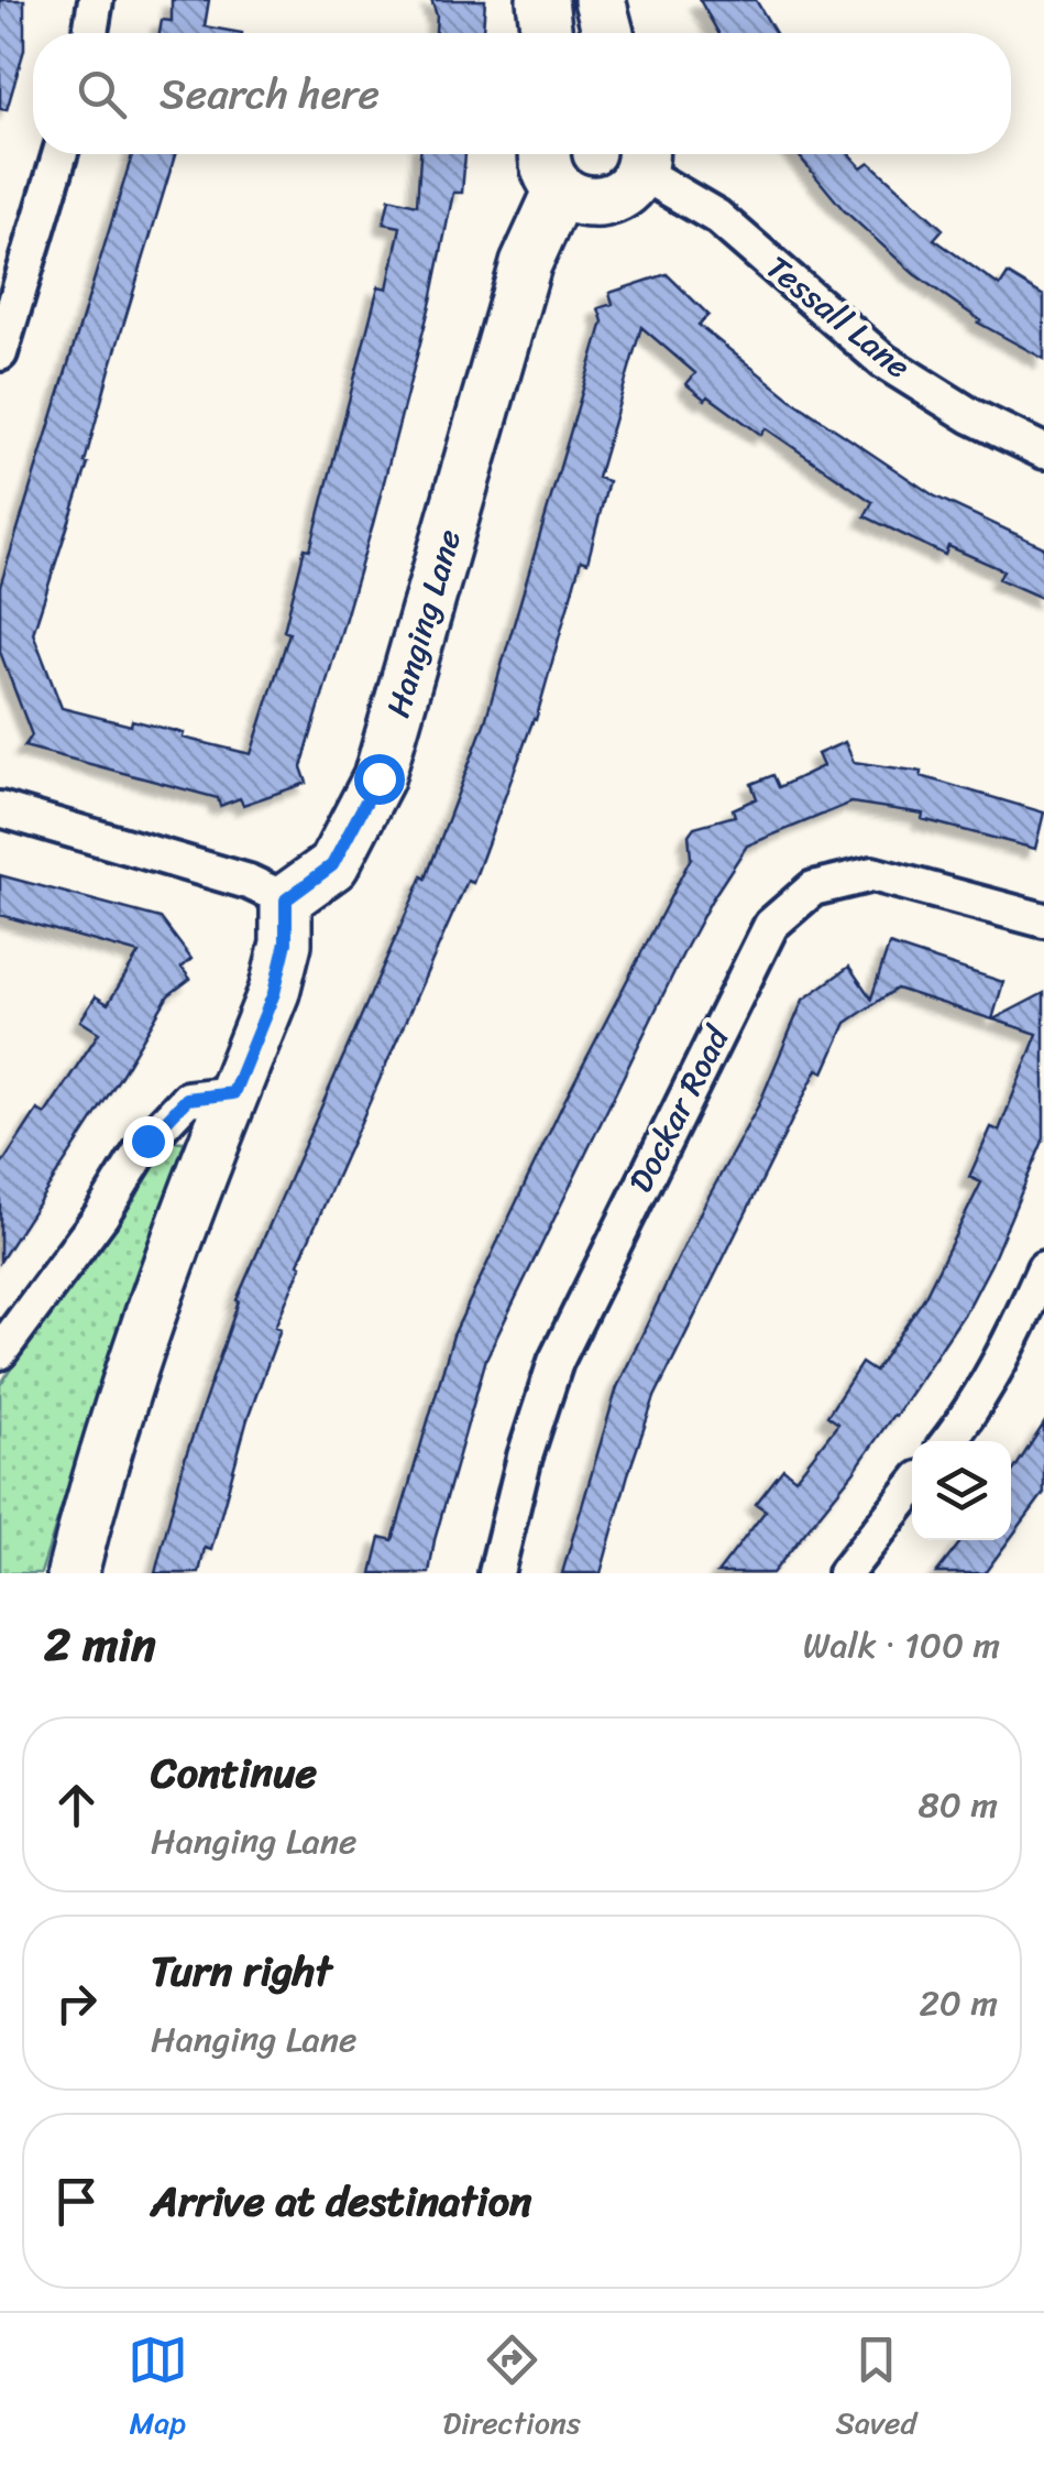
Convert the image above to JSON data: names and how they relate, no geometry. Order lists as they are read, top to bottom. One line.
{"streets":{"street":["Tessall Lane","Hanging Lane","Dockar Road"]},"page":{"search":"Search here","heading":["2 min","Walk · 100 m"],"list":[["Continue","Hanging Lane","80 m"],["Turn right","Hanging Lane","20 m"],"Arrive at destination"],"nav":["Map","Directions","Saved"]}}
